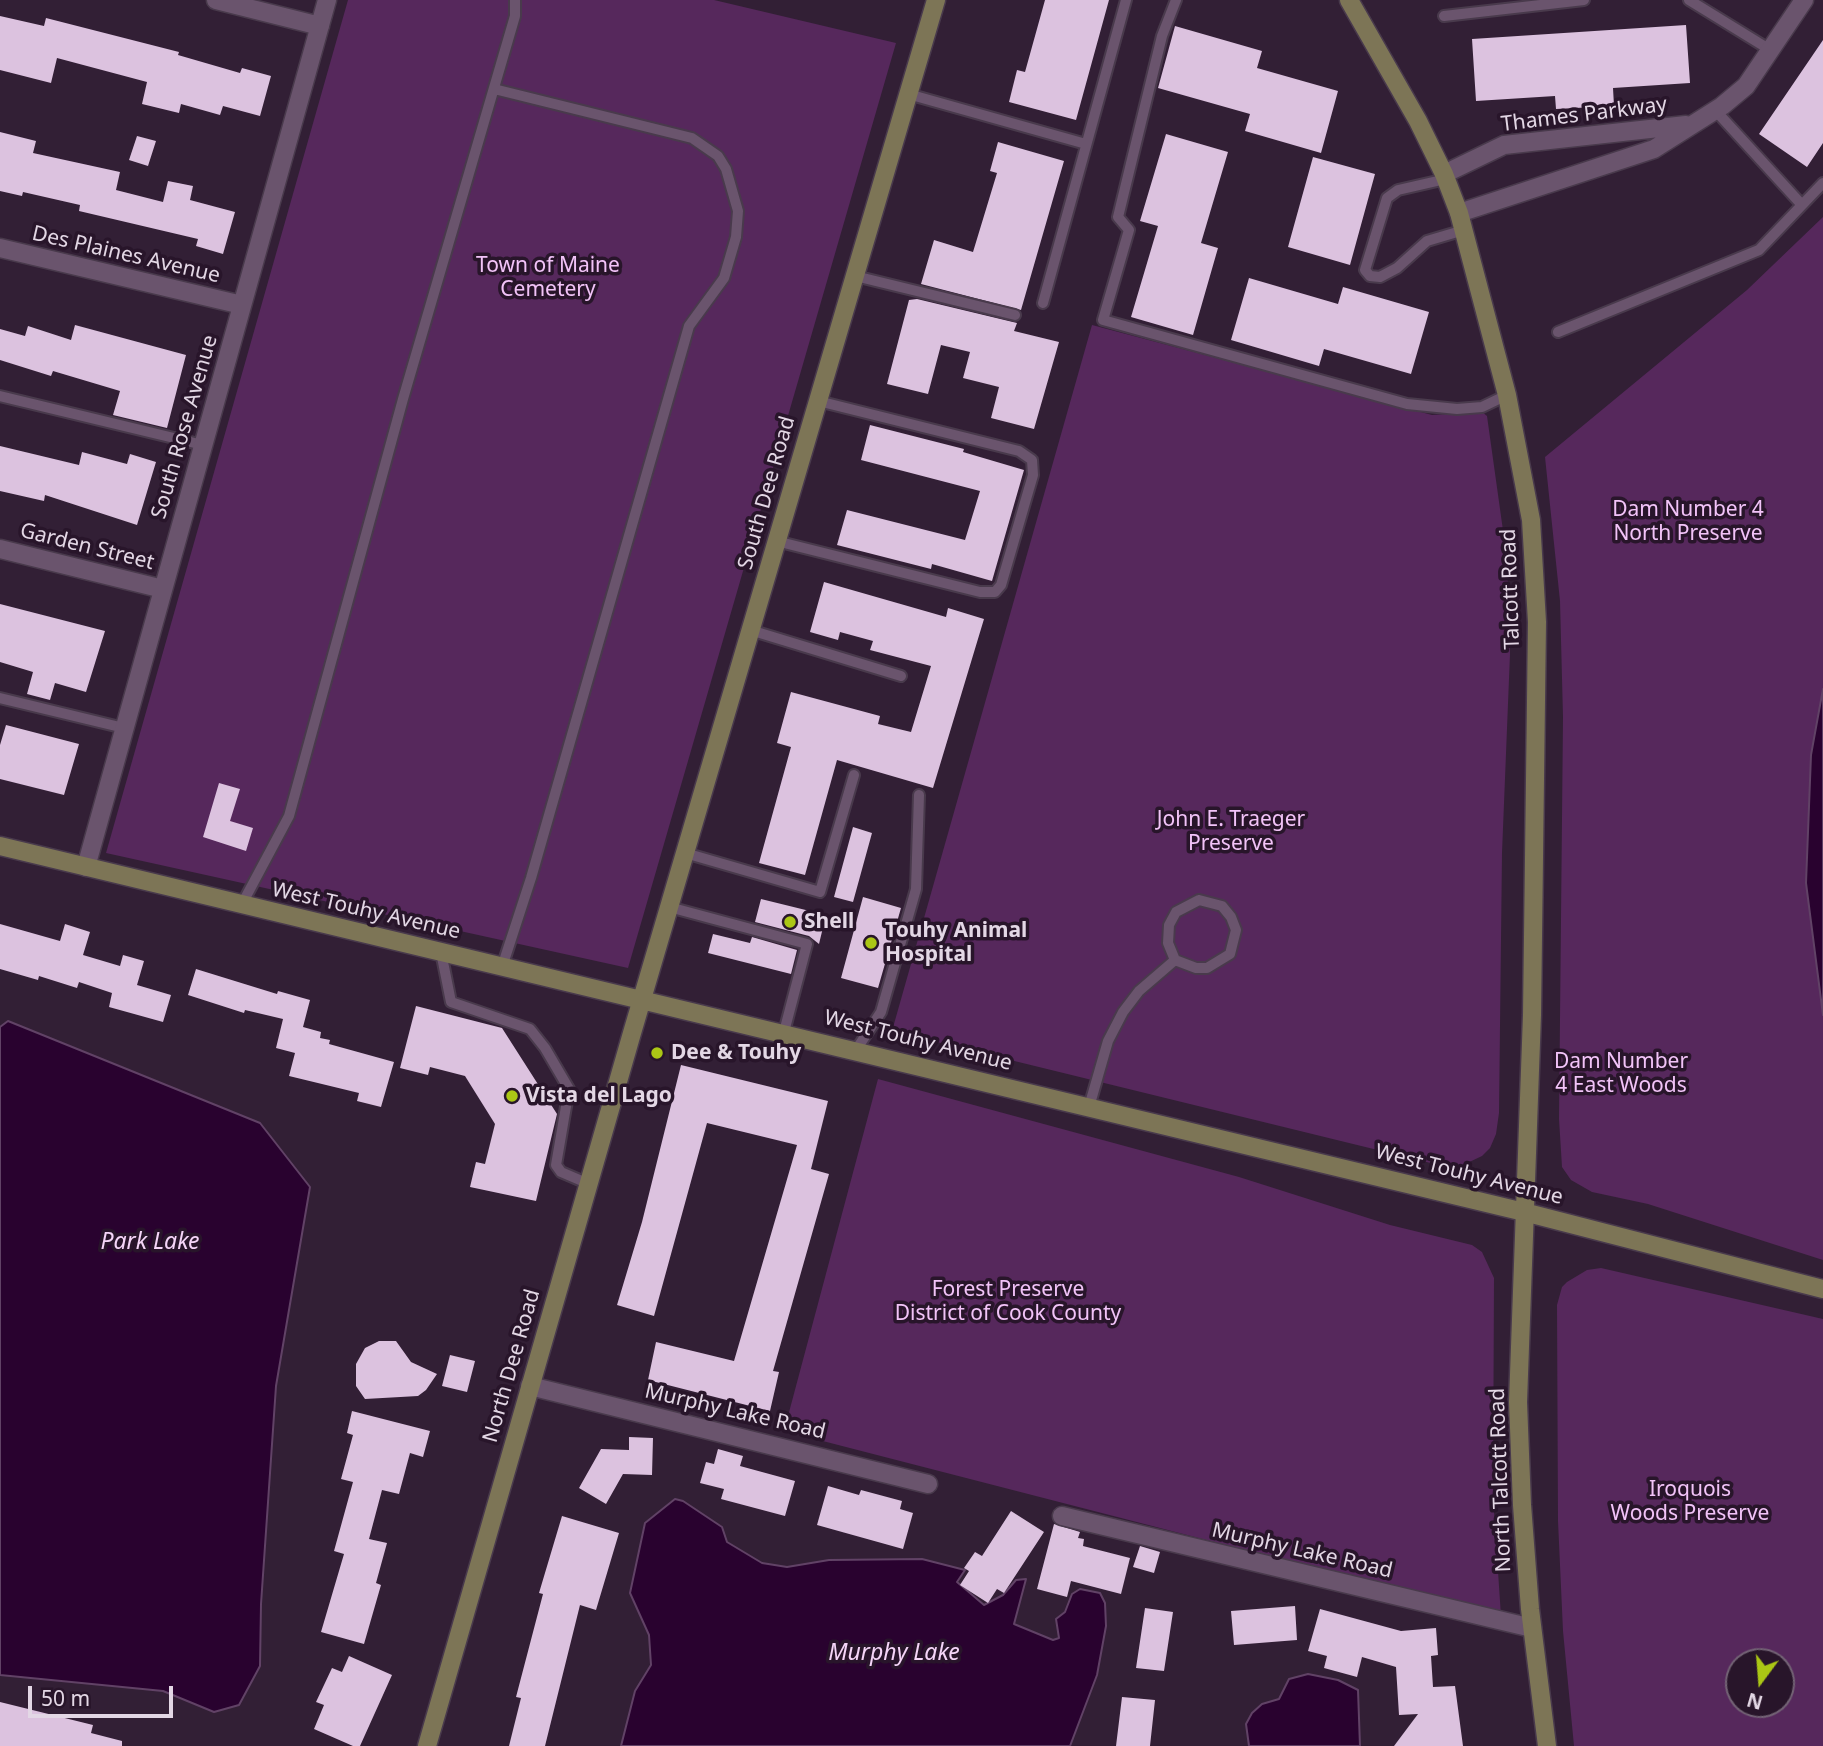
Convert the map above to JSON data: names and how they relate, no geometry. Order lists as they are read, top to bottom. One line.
{"streets":{"main road":["South Dee Road","Talcott Road","West Touhy Avenue","North Dee Road","North Talcott Road"],"street":["Thames Parkway","Des Plaines Avenue","South Rose Avenue","Garden Street","Murphy Lake Road"]},"crossings":[["Thames Parkway","Talcott Road"],["Des Plaines Avenue","South Rose Avenue"],["South Rose Avenue","Garden Street"],["South Rose Avenue","West Touhy Avenue"],["South Dee Road","West Touhy Avenue"],["South Dee Road","North Dee Road"],["Talcott Road","West Touhy Avenue"],["Talcott Road","North Talcott Road"],["West Touhy Avenue","North Dee Road"],["West Touhy Avenue","North Talcott Road"],["North Dee Road","Murphy Lake Road"],["Murphy Lake Road","North Talcott Road"]],"water":["Park Lake","Murphy Lake"],"parks":["Town of Maine Cemetery","Dam Number 4 North Preserve","John E. Traeger Preserve","Dam Number 4 East Woods","Forest Preserve District of Cook County","Iroquois Woods Preserve"],"places":["Shell","Touhy Animal Hospital","Dee & Touhy","Vista del Lago"],"scale_bar":"50 m","north":"bottom"}
